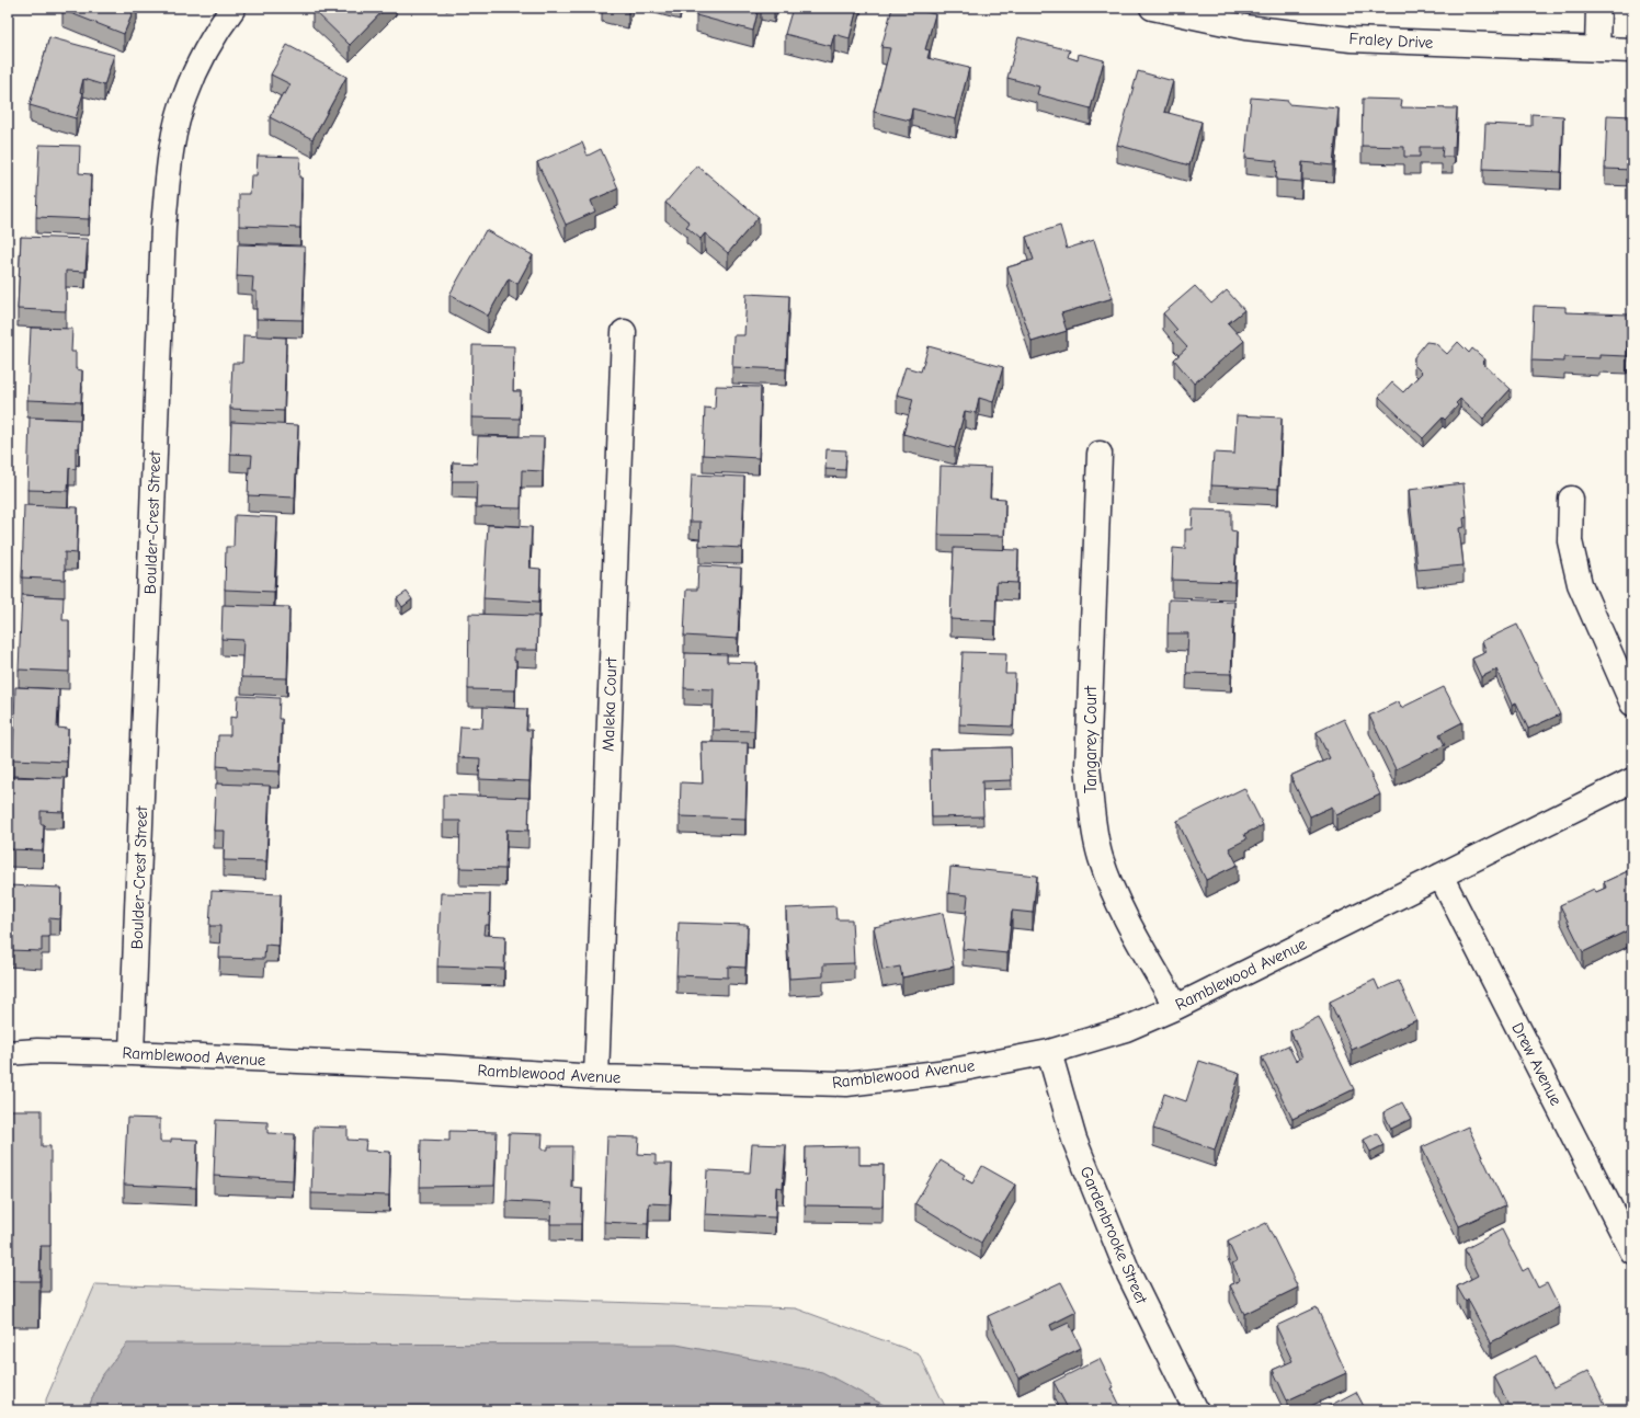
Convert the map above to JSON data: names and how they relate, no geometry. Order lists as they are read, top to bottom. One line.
{"streets":{"street":["Fraley Drive","Boulder-Crest Street","Maleka Court","Tangarey Court","Ramblewood Avenue","Drew Avenue","Gardenbrooke Street"]},"crossings":[["Boulder-Crest Street","Ramblewood Avenue"],["Maleka Court","Ramblewood Avenue"],["Tangarey Court","Ramblewood Avenue"],["Ramblewood Avenue","Drew Avenue"],["Ramblewood Avenue","Gardenbrooke Street"]]}
